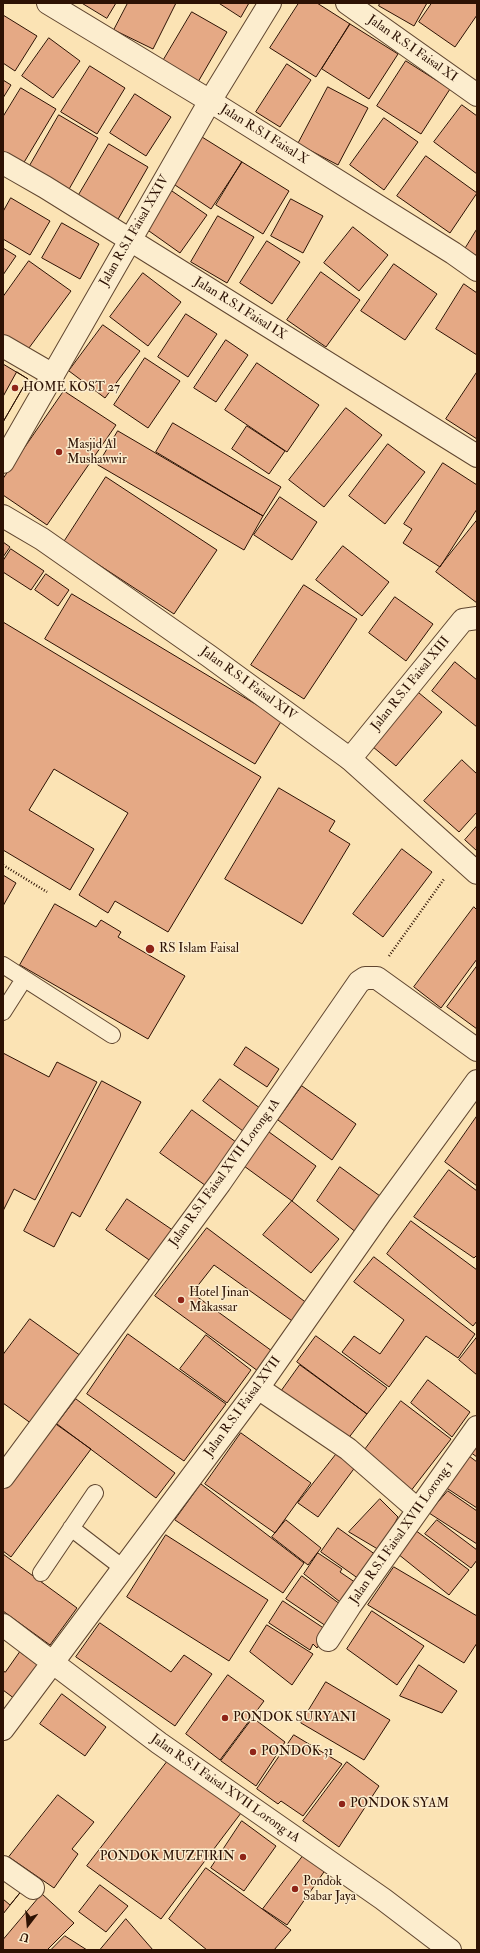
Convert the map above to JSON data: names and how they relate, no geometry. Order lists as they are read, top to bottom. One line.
{"streets":{"street":["Jalan R.S.I Faisal XI","Jalan R.S.I Faisal X","Jalan R.S.I Faisal XXIV","Jalan R.S.I Faisal IX","Jalan R.S.I Faisal XIV","Jalan R.S.I Faisal XIII","Jalan R.S.I Faisal XVII Lorong 1A","Jalan R.S.I Faisal XVII","Jalan R.S.I Faisal XVII Lorong 1"]},"crossings":[["Jalan R.S.I Faisal X","Jalan R.S.I Faisal XXIV"],["Jalan R.S.I Faisal XXIV","Jalan R.S.I Faisal IX"],["Jalan R.S.I Faisal XIV","Jalan R.S.I Faisal XIII"],["Jalan R.S.I Faisal XVII Lorong 1A","Jalan R.S.I Faisal XVII"]],"places":["HOME KOST 27","Masjid Al Mushawwir","RS Islam Faisal","Hotel Jinan Makassar","PONDOK SURYANI","PONDOK 31","PONDOK SYAM","PONDOK MUZFIRIN","Pondok Sabar Jaya"],"north":"bottom"}
